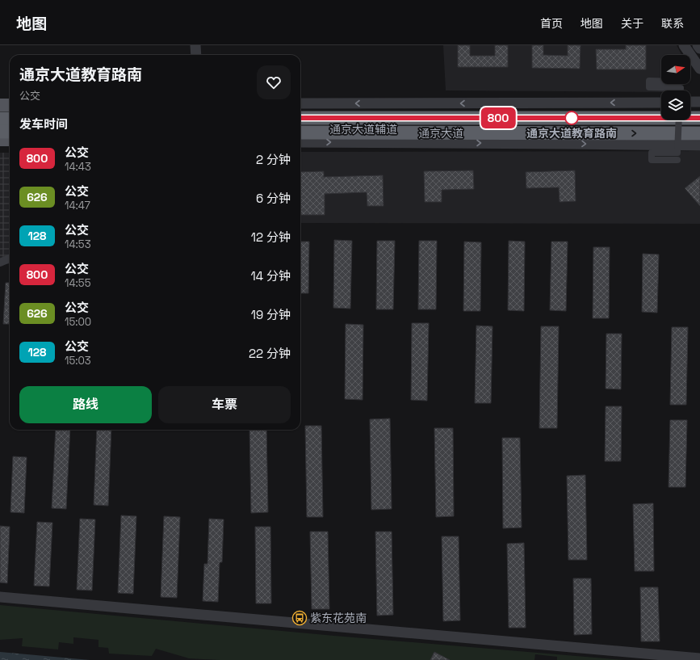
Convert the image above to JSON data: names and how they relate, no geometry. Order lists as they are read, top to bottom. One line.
{"streets":{"highway":["通京大道"],"street":["通京大道辅道"]},"places":{"other":["通京大道教育路南"],"bus stop":["紫东花苑南"]},"lines":["bus line 800"],"north":"right","page":{"header":"地图","nav":["首页","地图","关于","联系"],"on_map":"800","heading":[["通京大道教育路南","公交"],"发车时间"],"list":[{"mark":"800","name":"公交","note":"14:43","value":"2 分钟"},{"mark":"626","name":"公交","note":"14:47","value":"6 分钟"},{"mark":"128","name":"公交","note":"14:53","value":"12 分钟"},{"mark":"800","name":"公交","note":"14:55","value":"14 分钟"},{"mark":"626","name":"公交","note":"15:00","value":"19 分钟"},{"mark":"128","name":"公交","note":"15:03","value":"22 分钟"}],"buttons":["路线","车票"]}}
